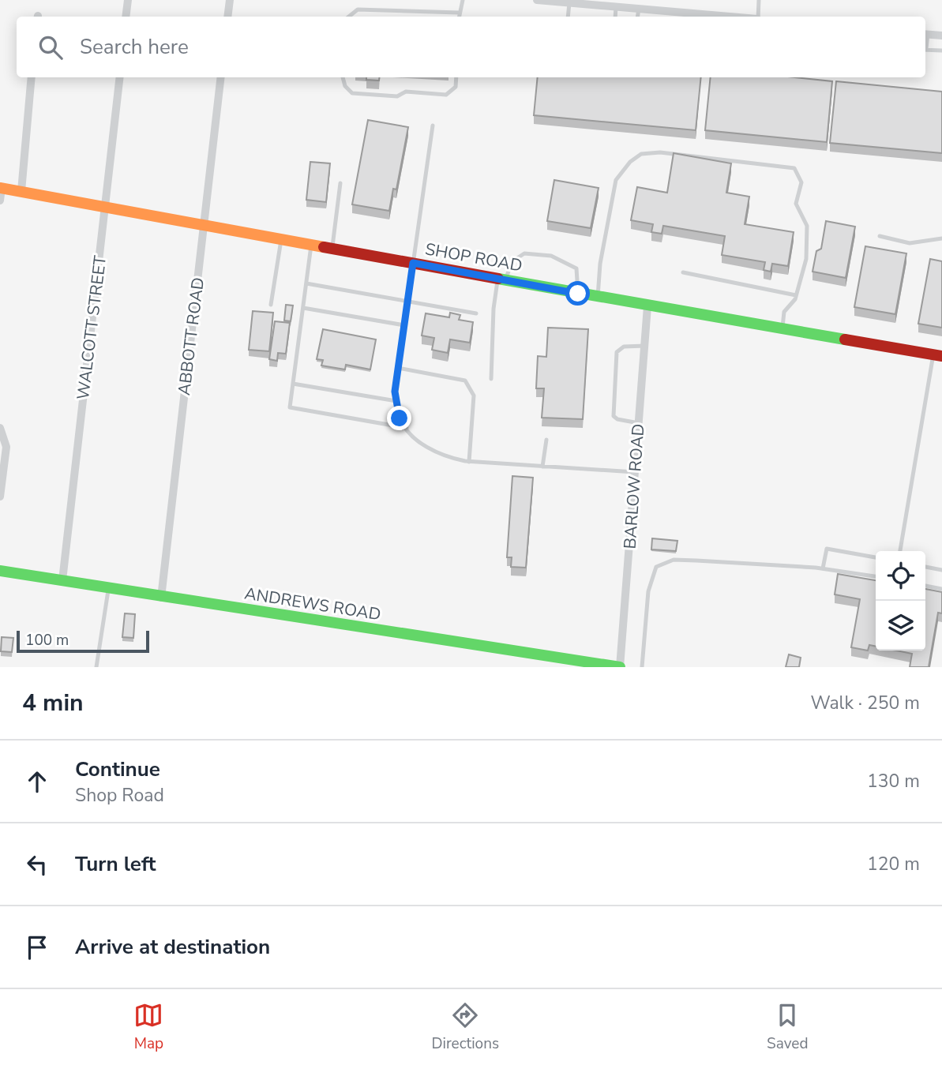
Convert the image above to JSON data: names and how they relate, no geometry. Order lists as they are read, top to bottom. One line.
{"streets":{"street":["SHOP ROAD","WALCOTT STREET","ABBOTT ROAD","BARLOW ROAD","ANDREWS ROAD"]},"crossings":[["SHOP ROAD","WALCOTT STREET"],["SHOP ROAD","ABBOTT ROAD"],["SHOP ROAD","BARLOW ROAD"],["WALCOTT STREET","ANDREWS ROAD"],["ABBOTT ROAD","ANDREWS ROAD"],["BARLOW ROAD","ANDREWS ROAD"]],"scale_bar":"100 m","page":{"search":"Search here","scale":"100 m","heading":["4 min","Walk · 250 m"],"list":[["Continue","Shop Road","130 m"],["Turn left","120 m"],"Arrive at destination"],"nav":["Map","Directions","Saved"]}}
